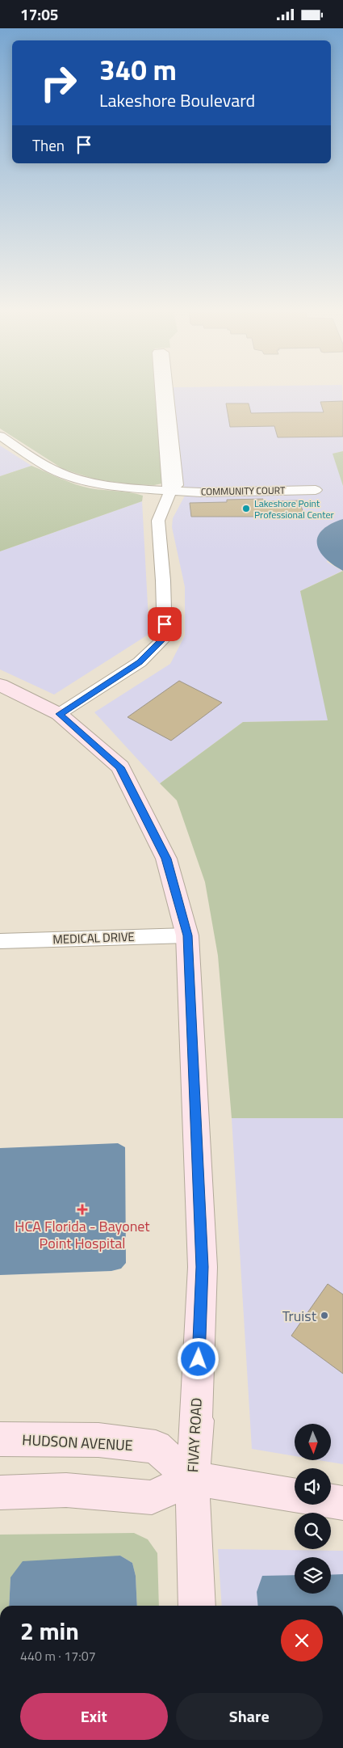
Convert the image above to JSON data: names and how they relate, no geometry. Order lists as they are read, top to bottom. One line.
{"streets":{"street":["COMMUNITY COURT","MEDICAL DRIVE","FIVAY ROAD","HUDSON AVENUE"]},"crossings":[["MEDICAL DRIVE","FIVAY ROAD"],["FIVAY ROAD","HUDSON AVENUE"]],"places":{"other":["Lakeshore Point Professional Center","Truist"],"health":["HCA Florida - Bayonet Point Hospital"]},"north":"bottom","page":{"status":"17:05","turn":["340 m","Lakeshore Boulevard"],"then":"Then","heading":["2 min","440 m · 17:07"],"buttons":["Exit","Share"]}}
